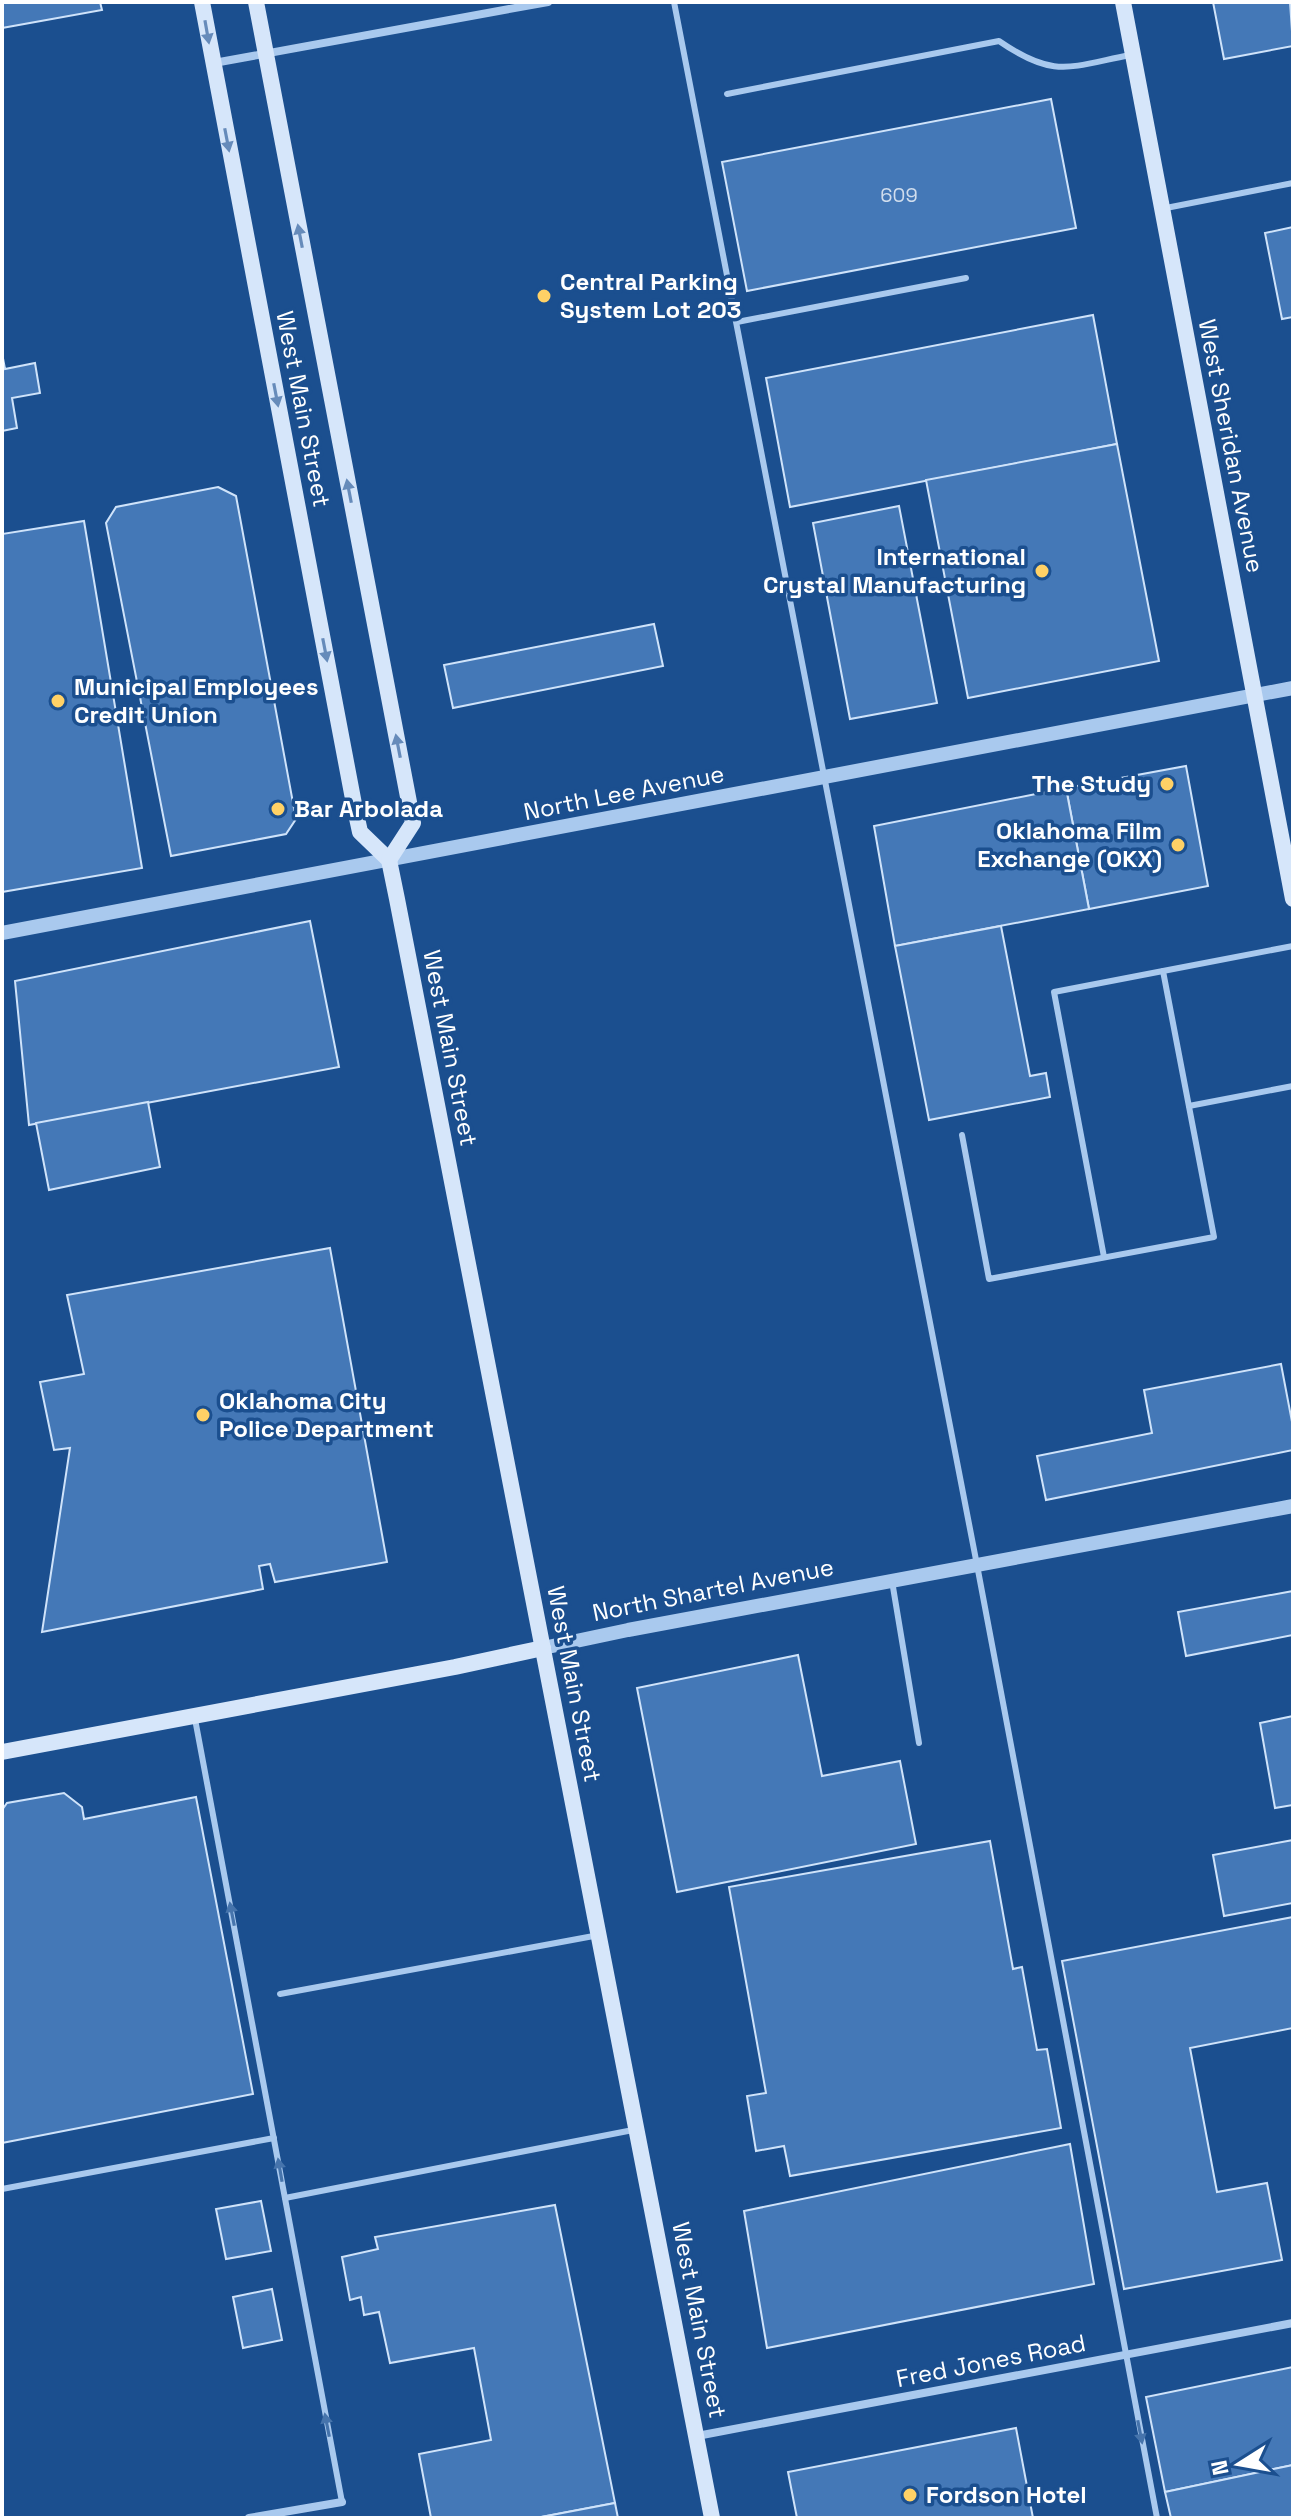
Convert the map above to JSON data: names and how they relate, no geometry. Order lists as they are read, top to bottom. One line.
{"streets":{"main road":["West Main Street","West Sheridan Avenue","North Shartel Avenue"],"street":["North Lee Avenue","Fred Jones Road"]},"crossings":[["West Main Street","North Lee Avenue"],["West Main Street","North Shartel Avenue"],["West Main Street","Fred Jones Road"],["West Sheridan Avenue","North Lee Avenue"]],"places":["Central Parking System Lot 203","International Crystal Manufacturing","Municipal Employees Credit Union","The Study","Bar Arbolada","Oklahoma Film Exchange (OKX)","Oklahoma City Police Department","Fordson Hotel"],"house_numbers":["609"],"north":"left"}
